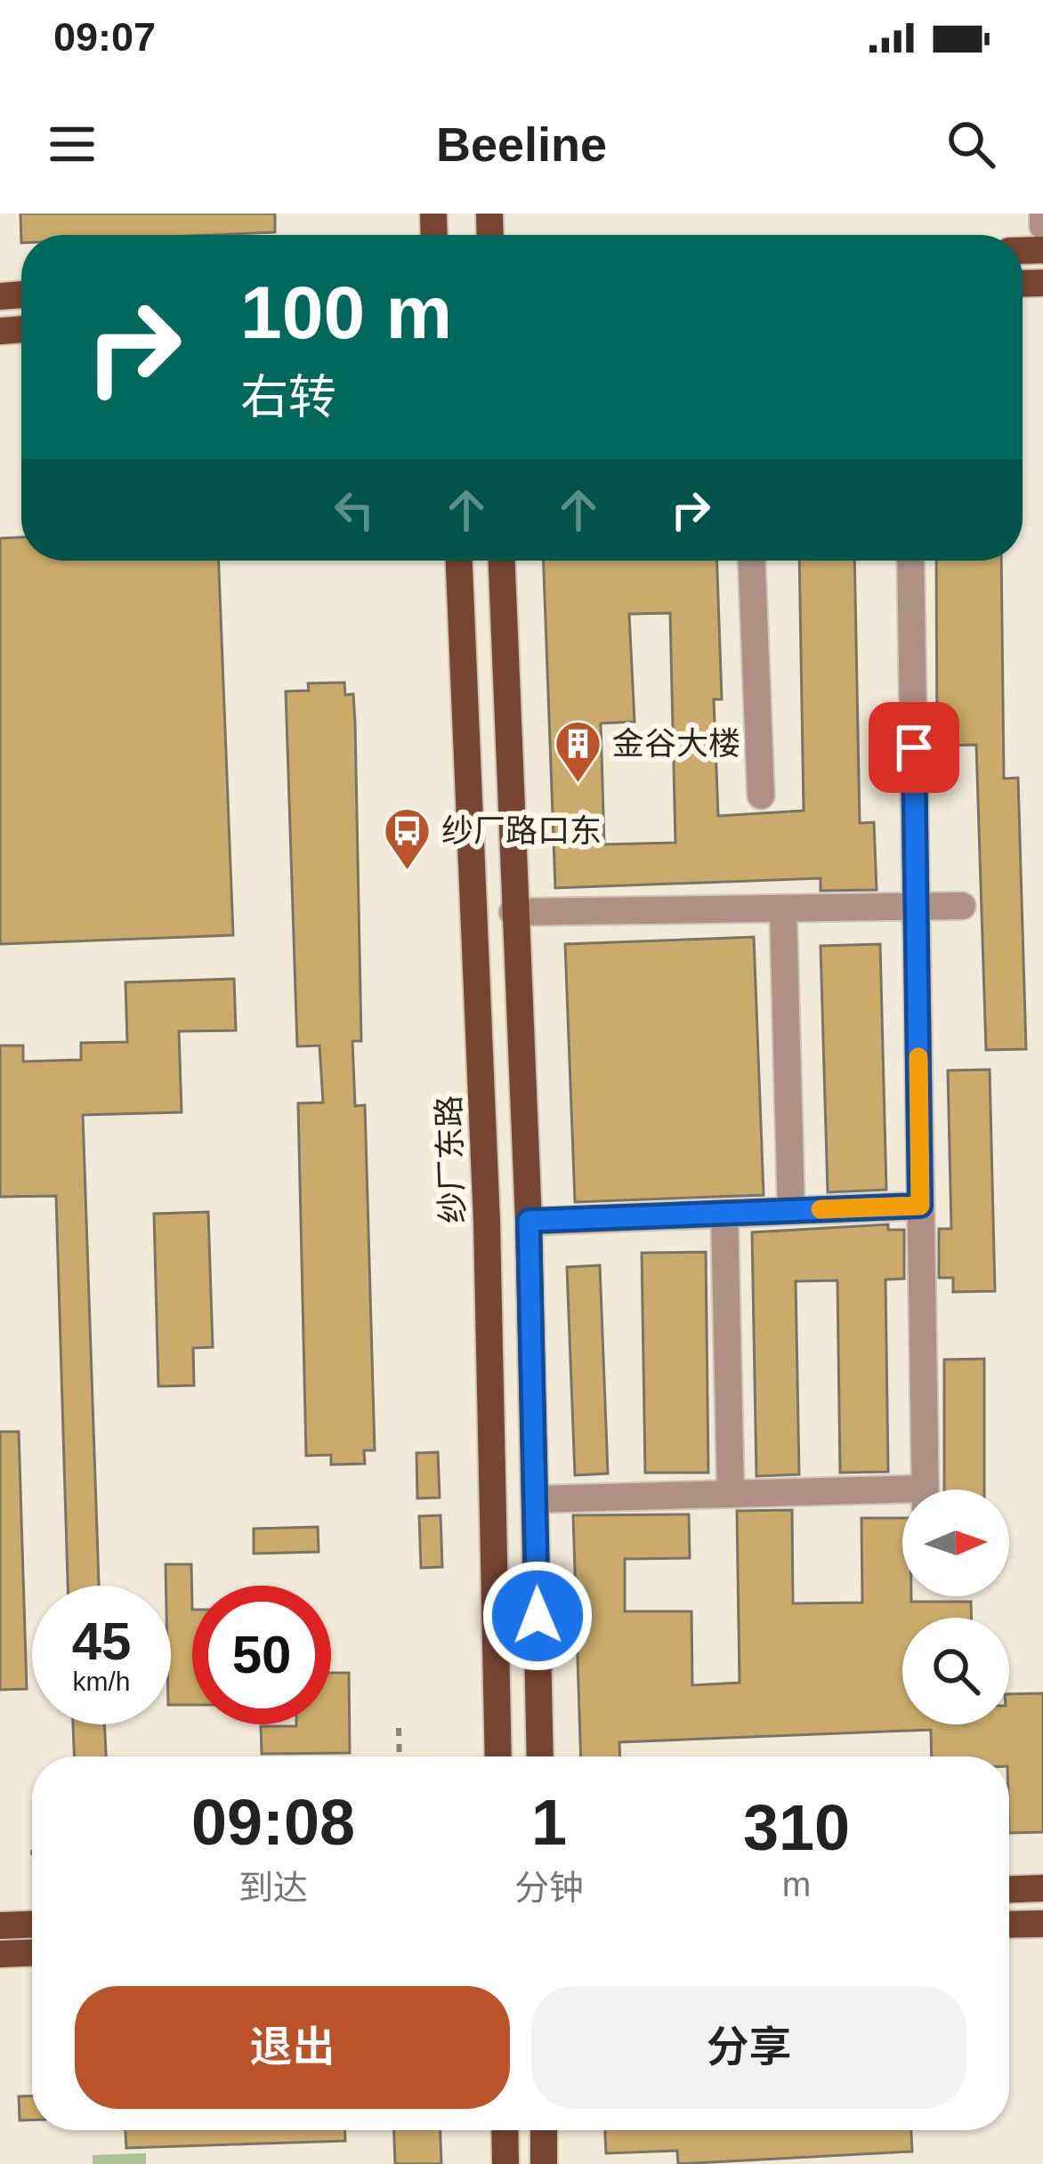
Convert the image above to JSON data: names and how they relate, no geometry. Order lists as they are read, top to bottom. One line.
{"streets":{"main road":["纱厂东路"]},"places":{"building":["金谷大楼"],"bus stop":["纱厂路口东"]},"north":"right","page":{"status":"09:07","header":"Beeline","turn":["100 m","右转"],"speed":"45 km/h","limit":"50","eta":["09:08","到达","1","分钟","310","m"],"buttons":["退出","分享"]}}
